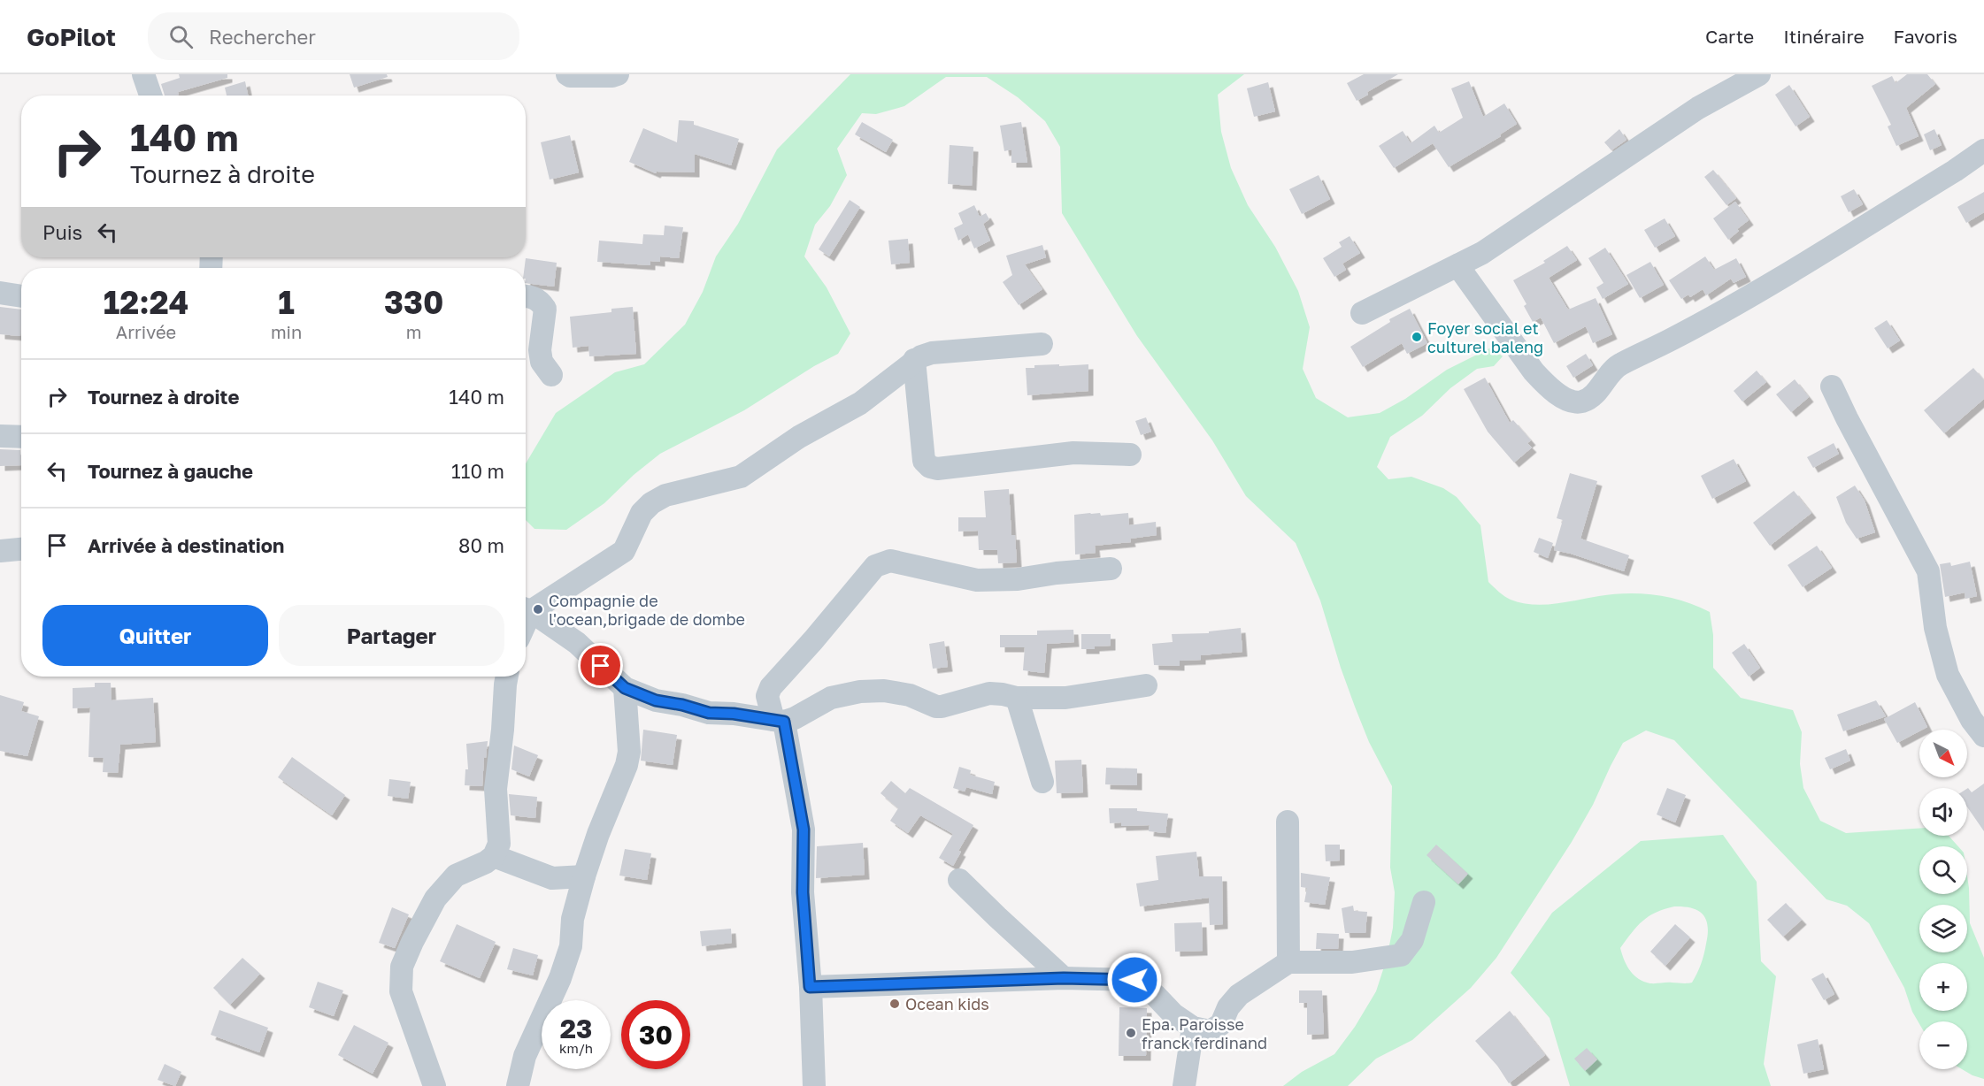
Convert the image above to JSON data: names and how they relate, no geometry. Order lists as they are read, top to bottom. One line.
{"places":["Foyer social et culturel baleng","Compagnie de l'ocean,brigade de dombe","Ocean kids","Epa. Paroisse franck ferdinand"],"north":"bottom right","page":{"header":"GoPilot","search":"Rechercher","nav":["Carte","Itinéraire","Favoris"],"turn":["140 m","Tournez à droite"],"then":"Puis","eta":["12:24","Arrivée","1","min","330","m"],"list":[{"name":"Tournez à droite","value":"140 m"},{"name":"Tournez à gauche","value":"110 m"},{"name":"Arrivée à destination","value":"80 m"}],"buttons":["Quitter","Partager"],"map_buttons":["+","−"],"speed":"23 km/h","limit":"30"}}
